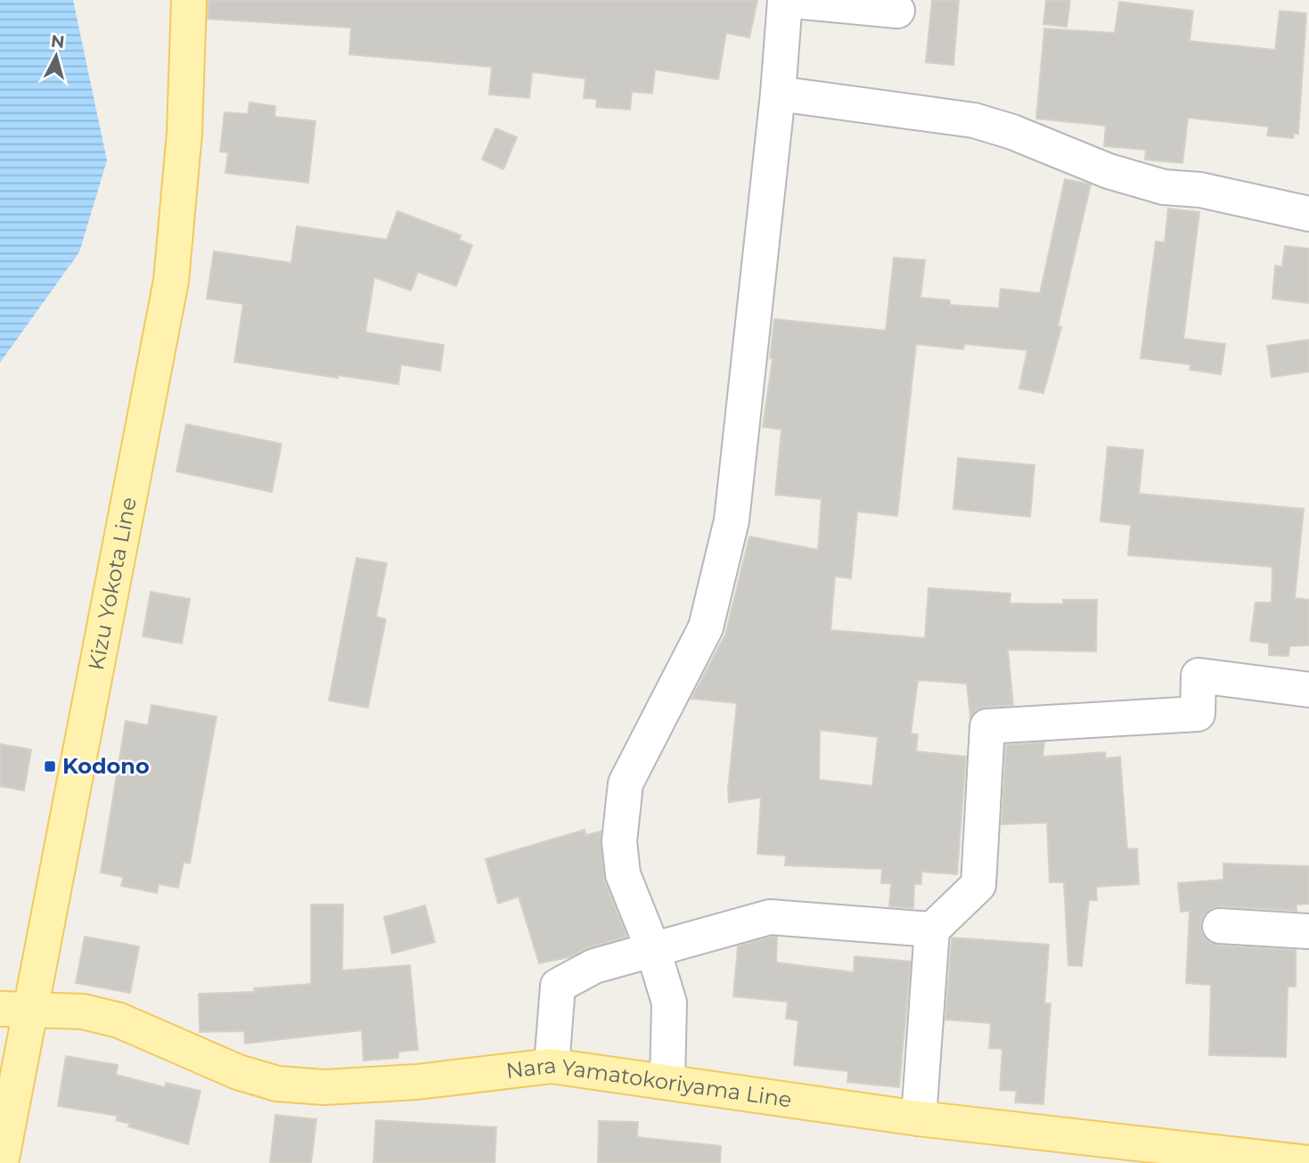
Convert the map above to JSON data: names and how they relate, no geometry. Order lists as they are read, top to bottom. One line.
{"streets":{"main road":["Kizu Yokota Line","Nara Yamatokoriyama Line"]},"crossings":[["Kizu Yokota Line","Nara Yamatokoriyama Line"]],"places":{"transit":["Kodono"]},"north":"top"}
